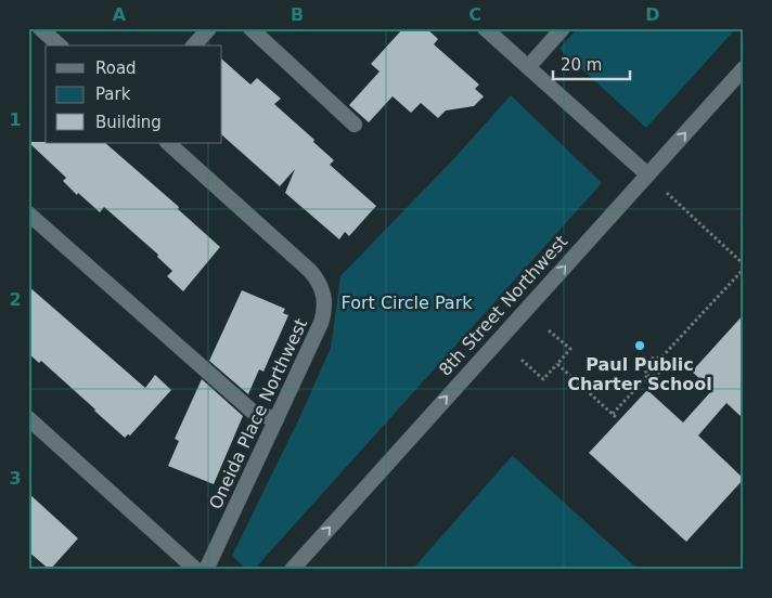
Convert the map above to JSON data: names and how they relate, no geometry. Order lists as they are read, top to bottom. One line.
{"streets":{"street":["8th Street Northwest","Oneida Place Northwest"]},"one_way":["8th Street Northwest"],"parks":["Fort Circle Park"],"places":["Paul Public Charter School"],"legend":["Road","Park","Building"],"scale_bar":"20 m","grid":{"columns":["A","B","C","D"],"rows":["1","2","3"]}}
